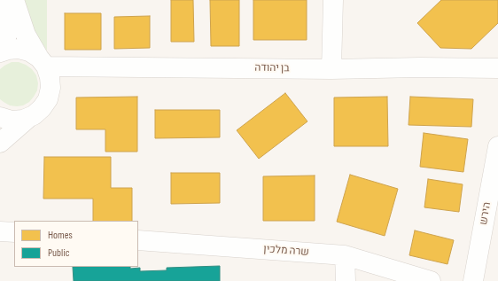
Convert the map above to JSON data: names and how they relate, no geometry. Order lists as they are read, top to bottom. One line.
{"streets":{"street":["בן יהודה","הירש","שרה מלכין"]},"legend":["Homes","Public"]}
